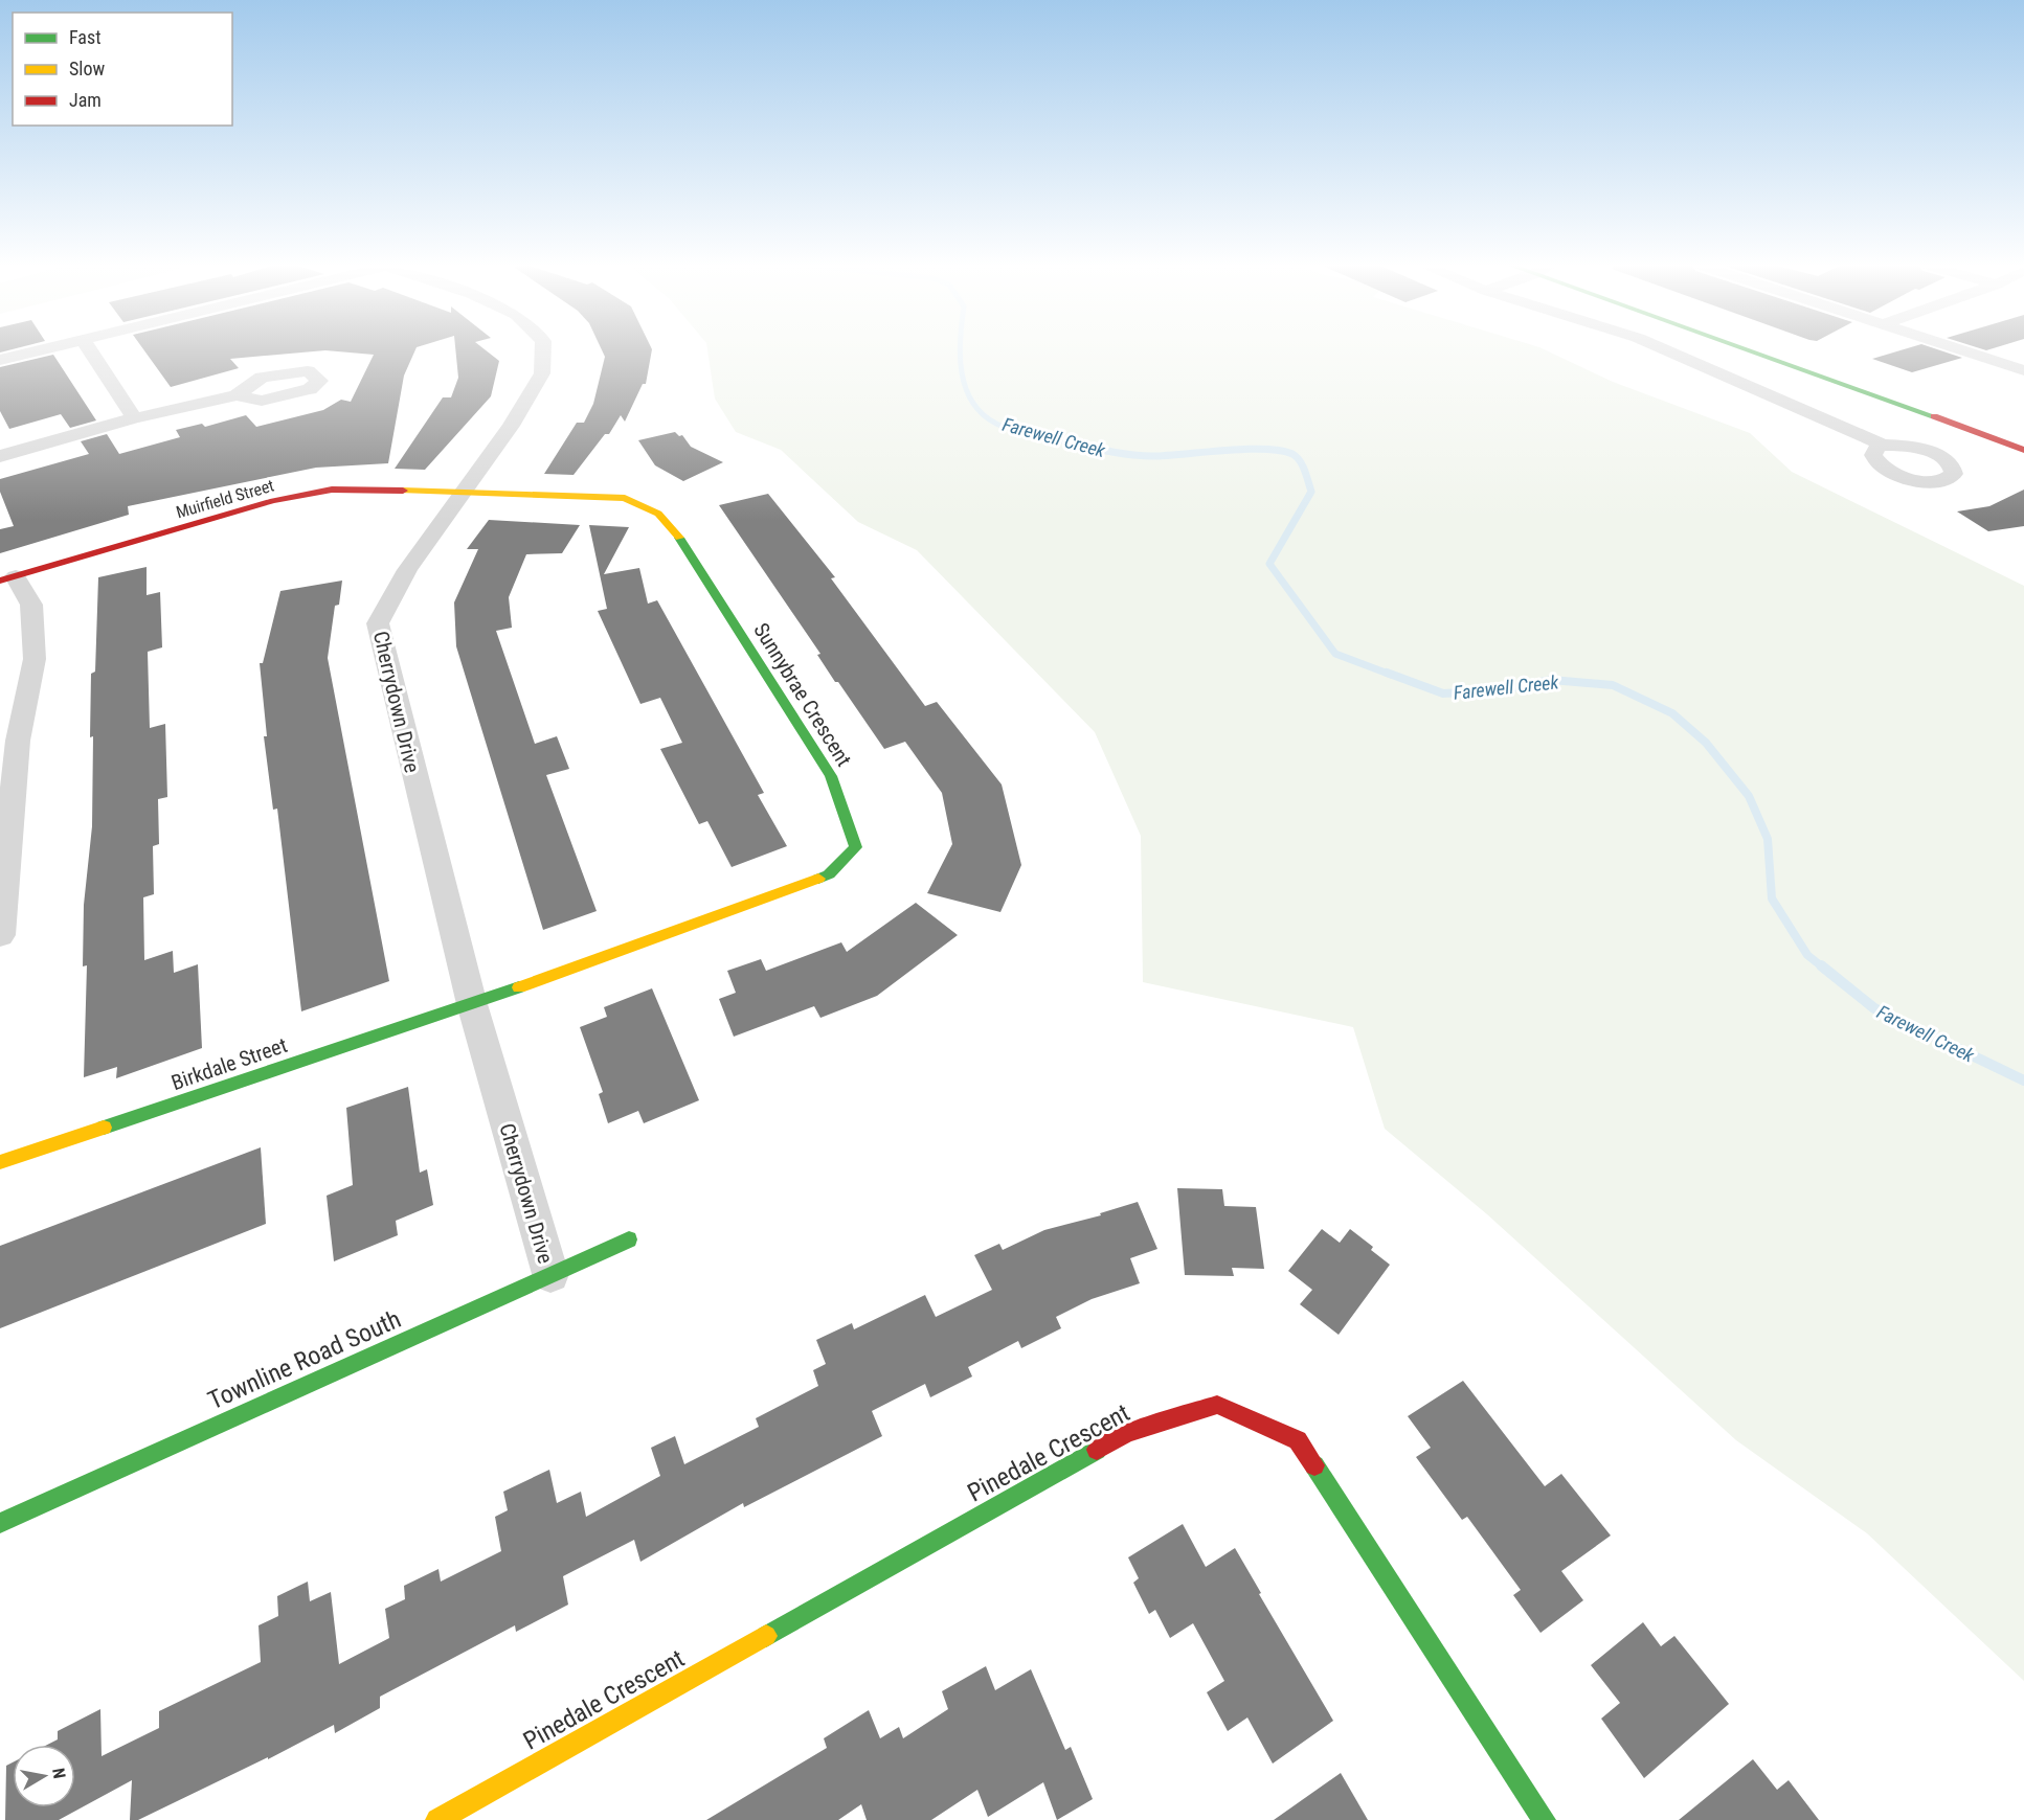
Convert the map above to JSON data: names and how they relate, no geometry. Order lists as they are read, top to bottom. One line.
{"streets":{"street":["Muirfield Street","Sunnybrae Crescent","Cherrydown Drive","Birkdale Street","Townline Road South","Pinedale Crescent"]},"crossings":[["Muirfield Street","Sunnybrae Crescent"],["Muirfield Street","Cherrydown Drive"],["Sunnybrae Crescent","Cherrydown Drive"],["Sunnybrae Crescent","Birkdale Street"],["Cherrydown Drive","Birkdale Street"],["Cherrydown Drive","Townline Road South"]],"water":["Farewell Creek"],"legend":["Fast","Slow","Jam"],"north":"right"}
